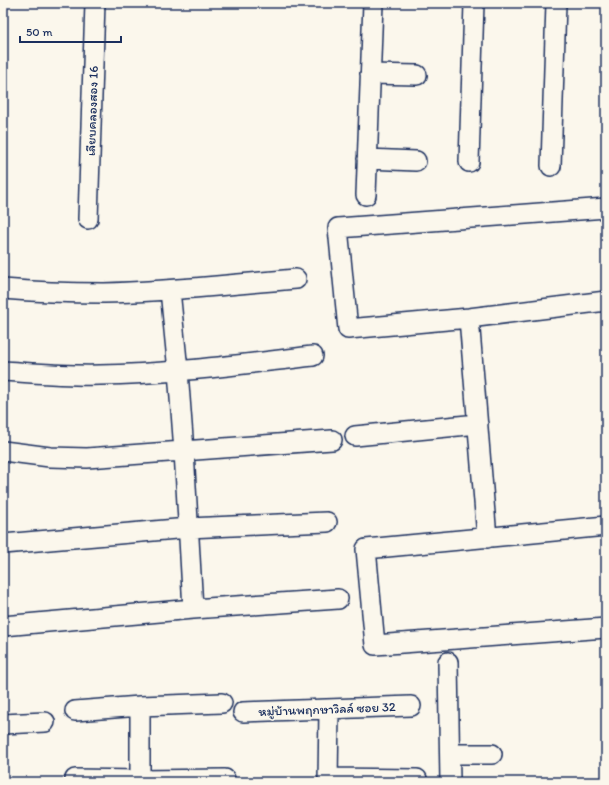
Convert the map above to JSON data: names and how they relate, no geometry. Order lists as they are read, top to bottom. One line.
{"streets":{"street":["เลียบคลองสอง 16","หมู่บ้านพฤกษาวิลล์ ซอย 32"]},"scale_bar":"50 m"}
